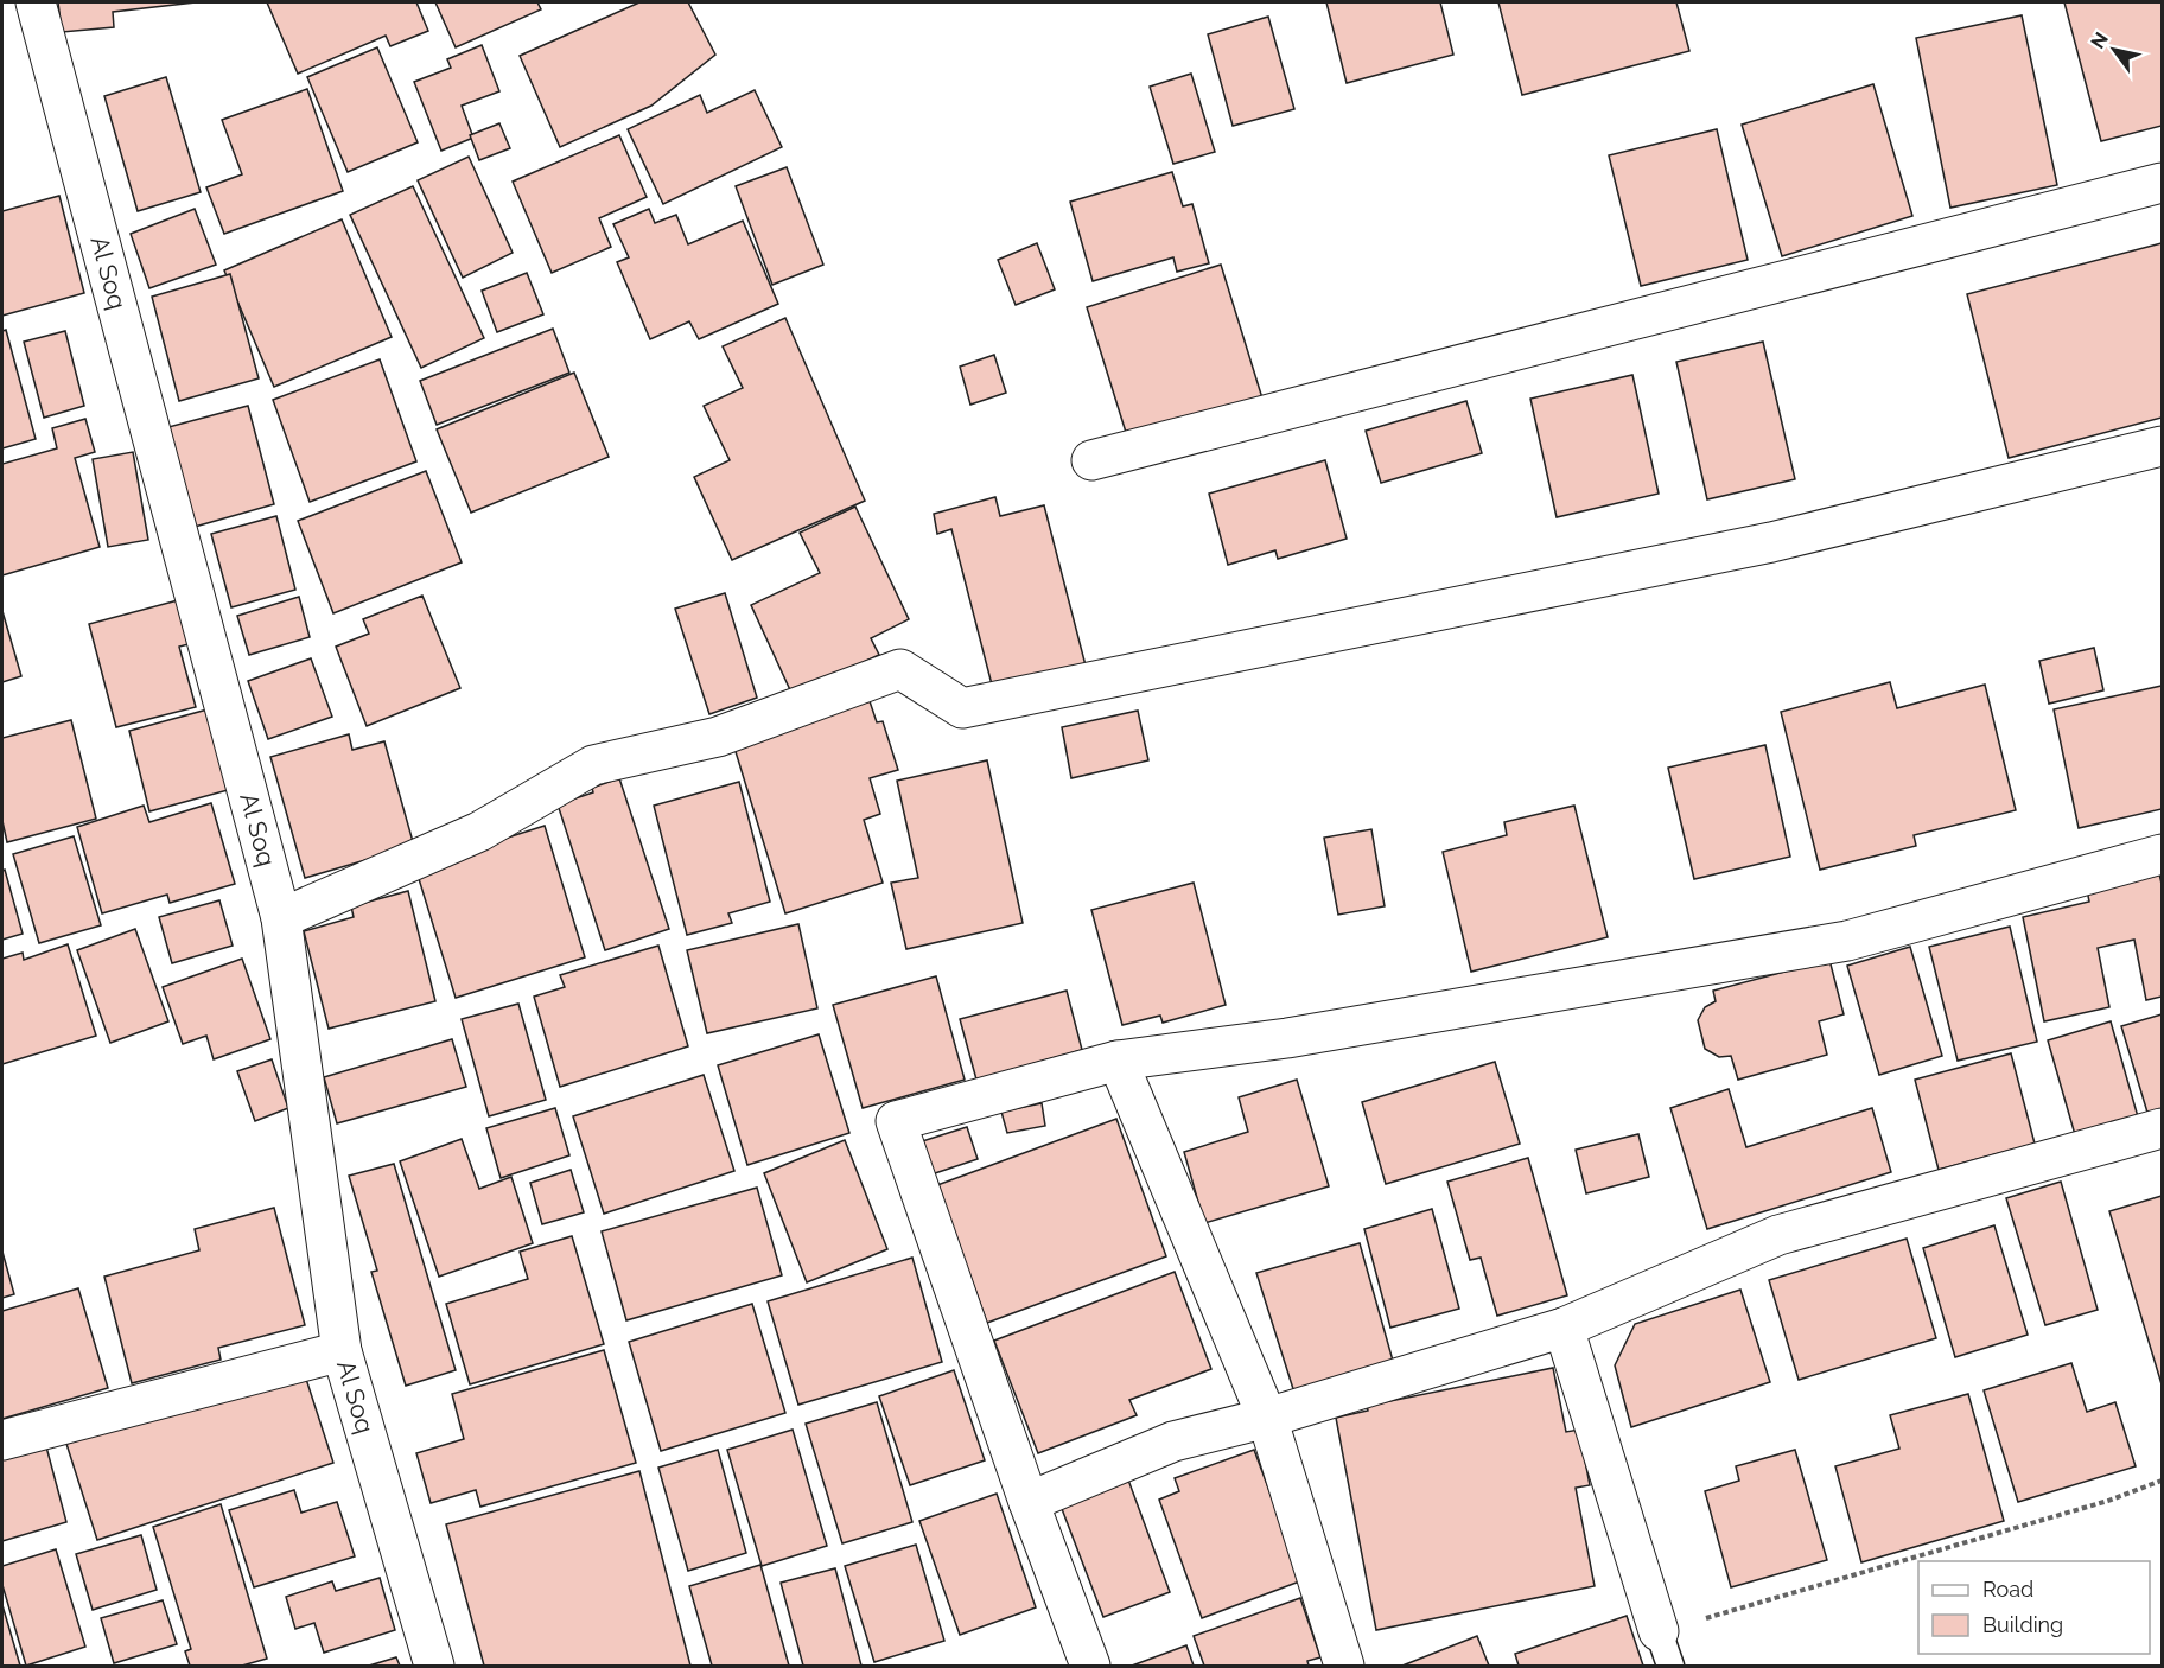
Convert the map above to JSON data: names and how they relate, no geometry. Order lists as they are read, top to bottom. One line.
{"streets":{"street":["Al Soq"]},"legend":["Road","Building"],"north":"top left"}
